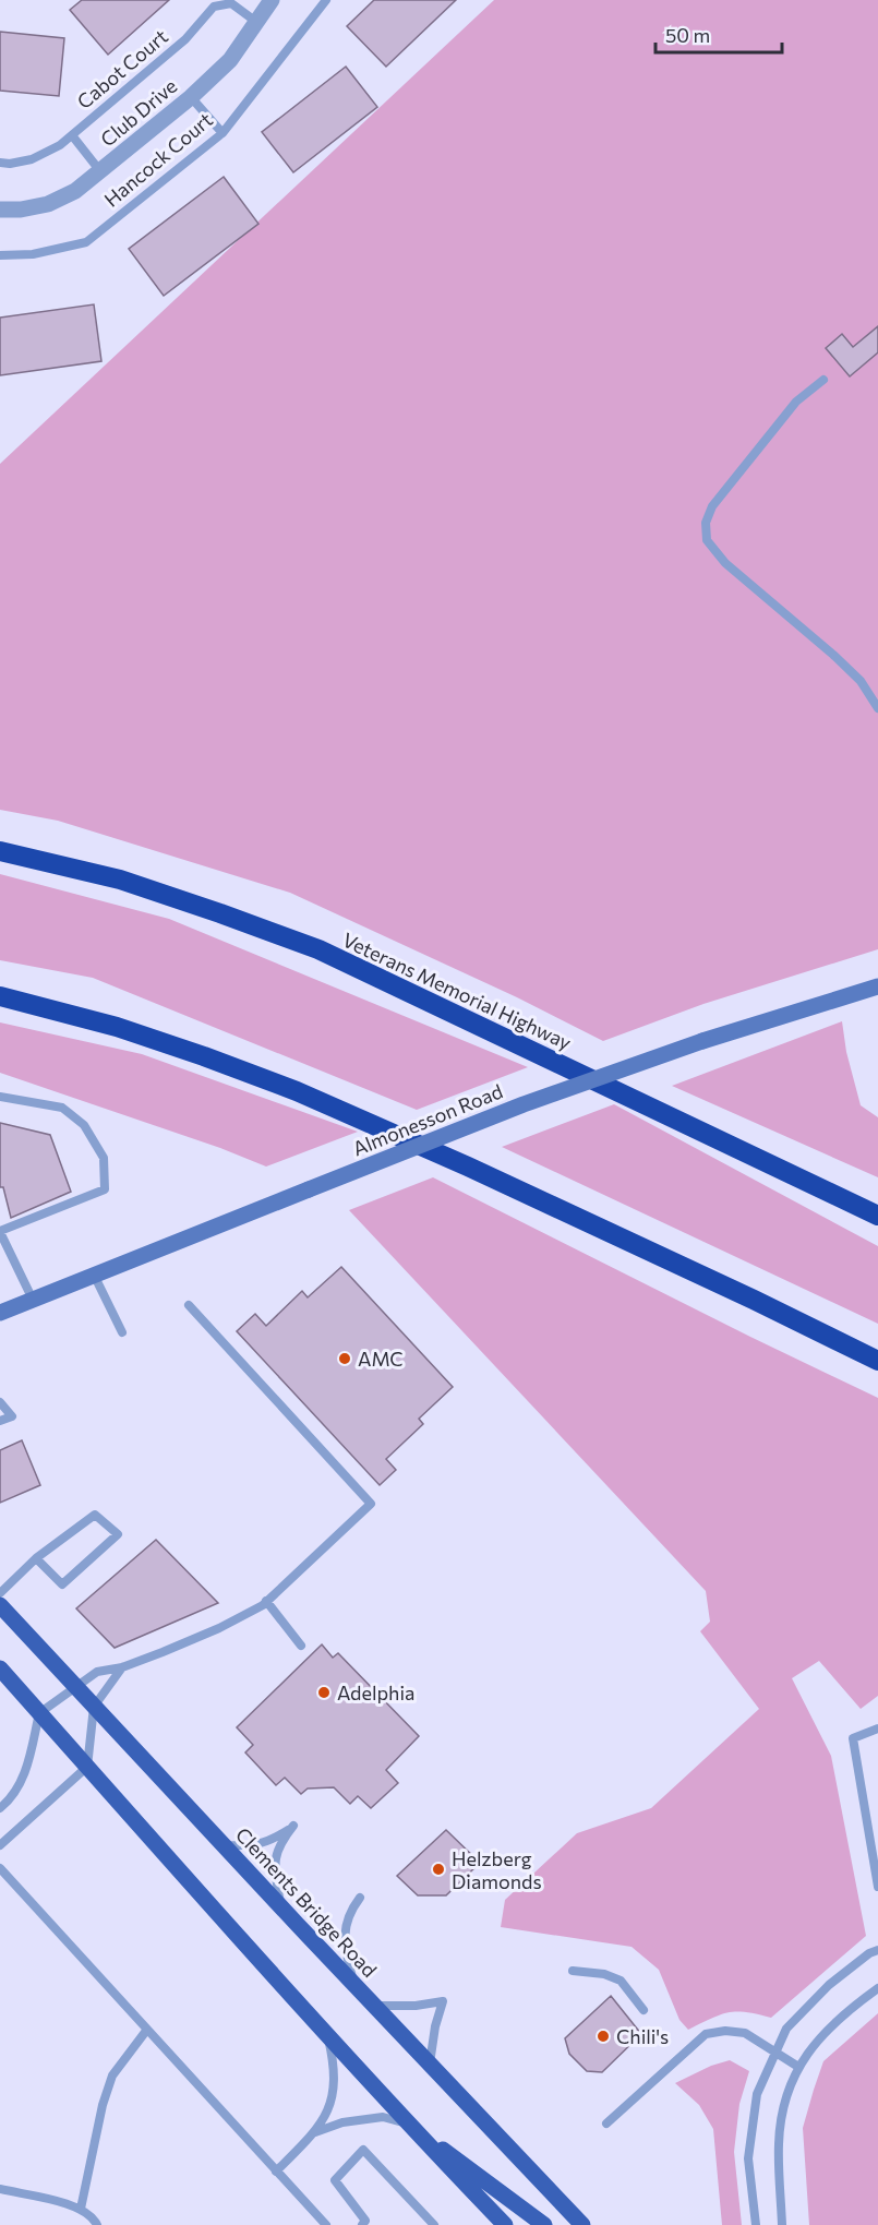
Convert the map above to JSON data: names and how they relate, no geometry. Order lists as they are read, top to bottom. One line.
{"streets":{"highway":["Veterans Memorial Highway"],"main road":["Almonesson Road","Clements Bridge Road"],"street":["Club Drive"],"lane":["Cabot Court","Hancock Court"]},"crossings":[["Cabot Court","Club Drive"]],"places":["AMC","Adelphia","Helzberg Diamonds","Chili's"],"scale_bar":"50 m"}
